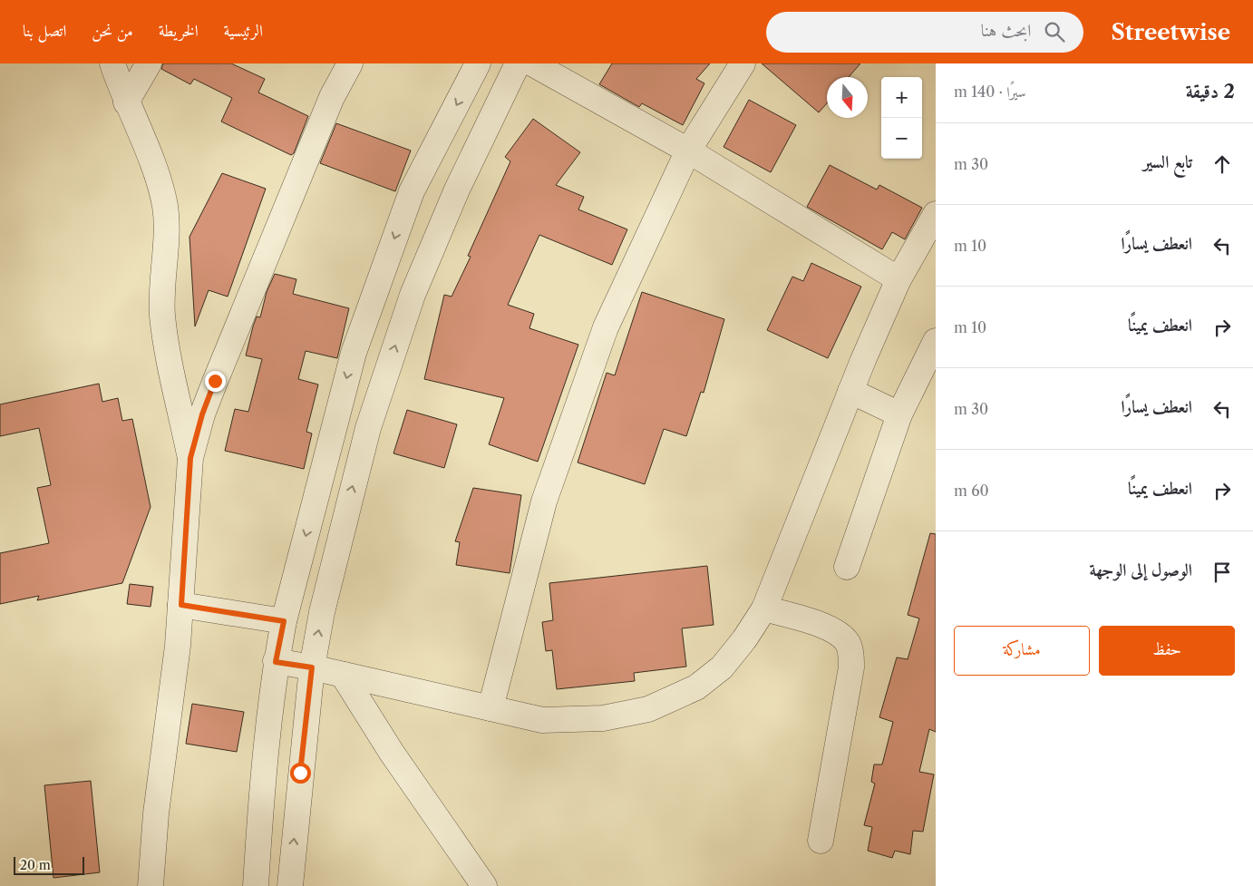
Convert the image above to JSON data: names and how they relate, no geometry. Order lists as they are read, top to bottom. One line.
{"scale_bar":"20 m","north":"bottom","page":{"header":"Streetwise","search":"ابحث هنا","nav":["الرئيسية","الخريطة","من نحن","اتصل بنا"],"heading":["2 دقيقة","سيرًا · 140 m"],"map_buttons":["+","−"],"list":[["تابع السير","30 m"],["انعطف يسارًا","10 m"],["انعطف يمينًا","10 m"],["انعطف يسارًا","30 m"],["انعطف يمينًا","60 m"],"الوصول إلى الوجهة"],"buttons":["حفظ","مشاركة"],"scale":"20 m"}}
